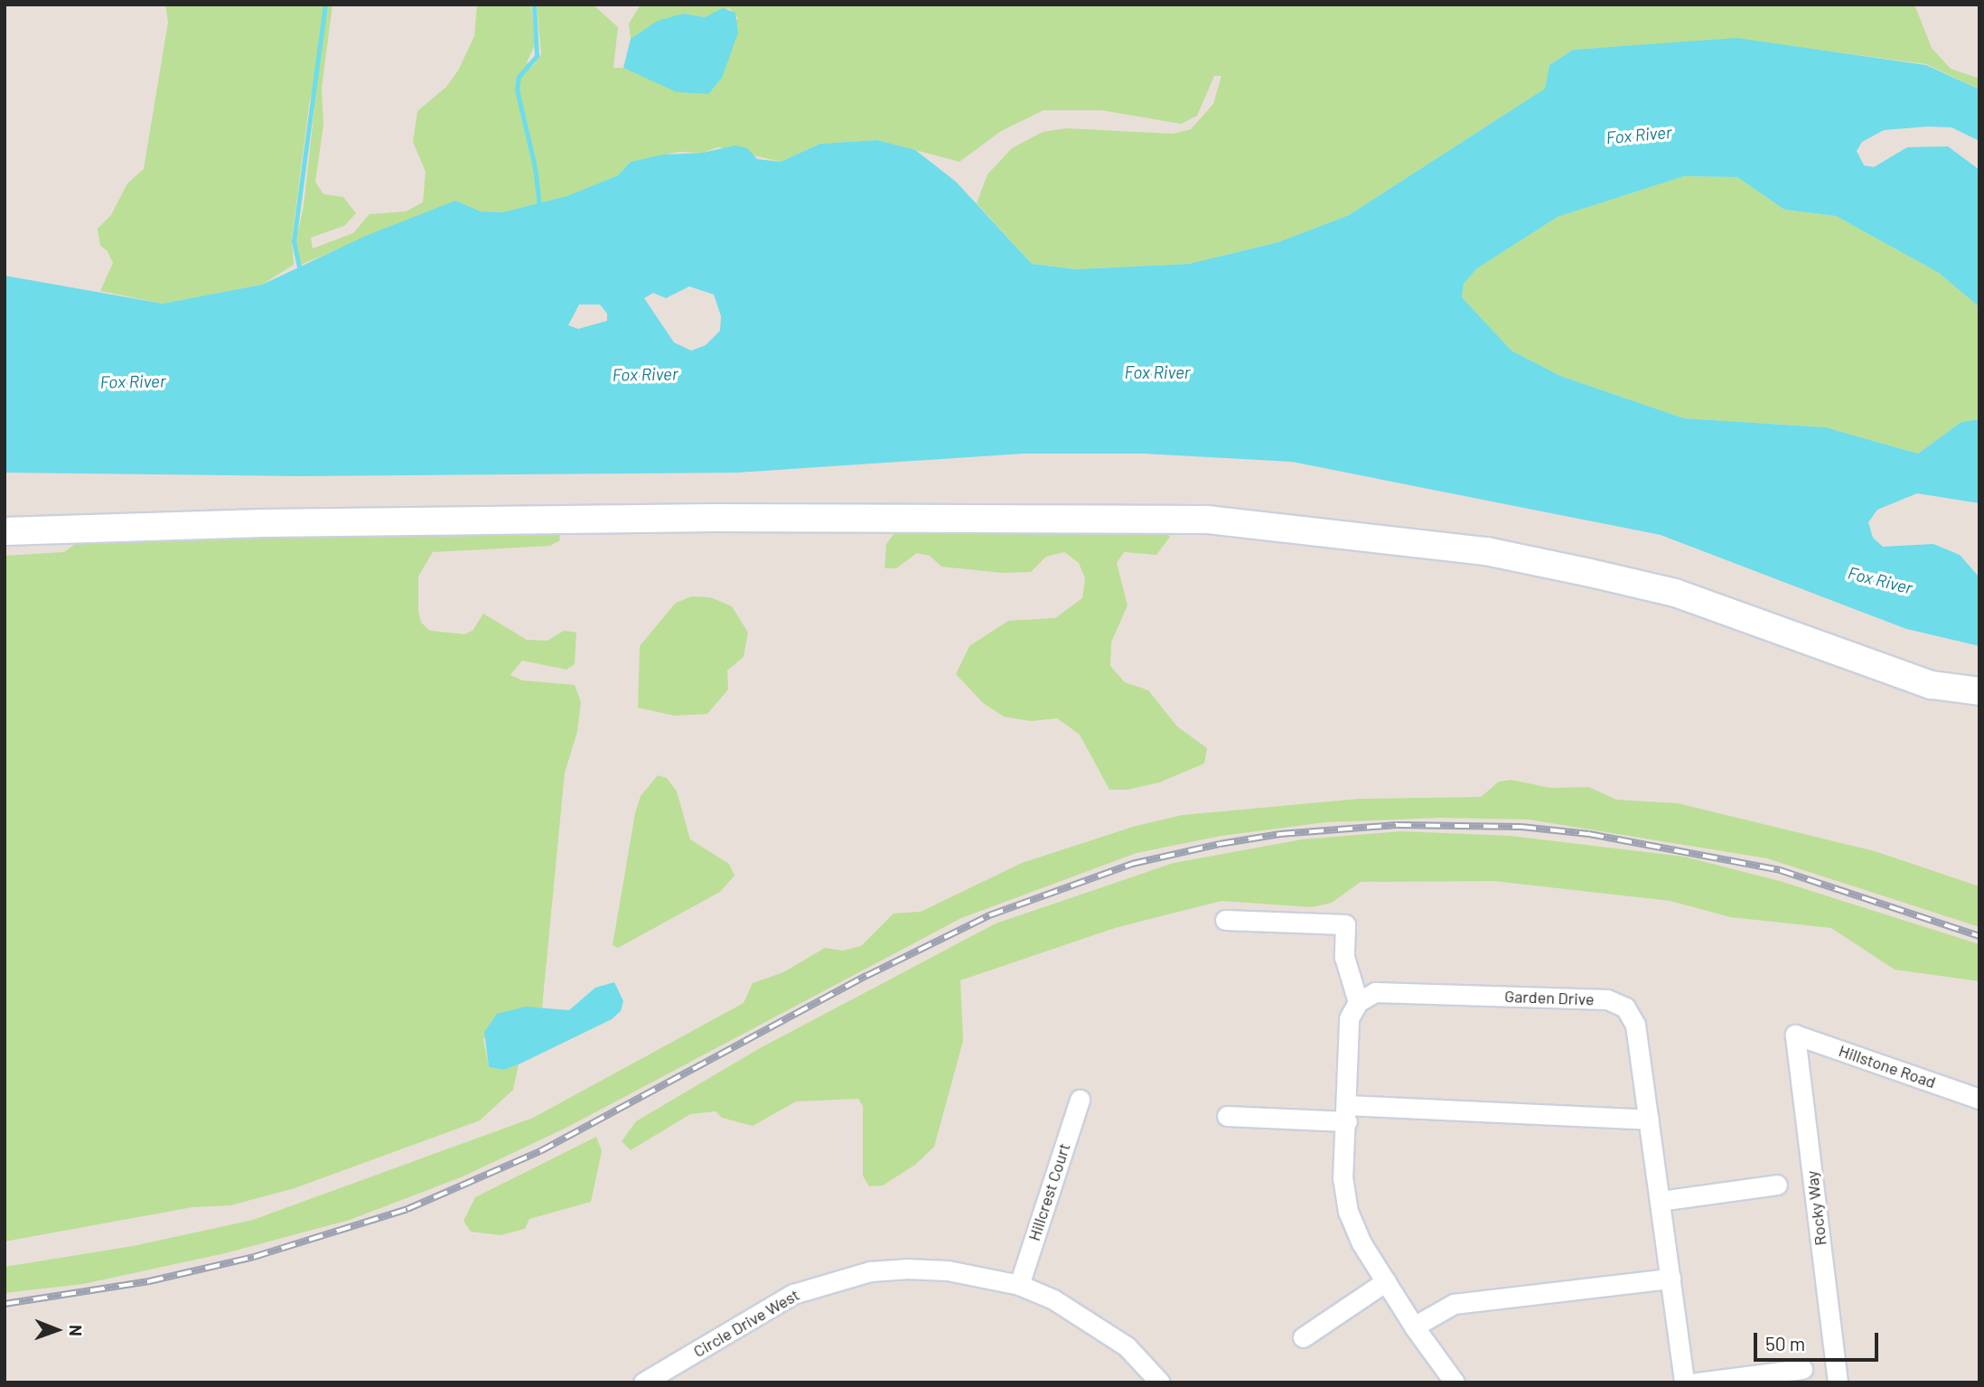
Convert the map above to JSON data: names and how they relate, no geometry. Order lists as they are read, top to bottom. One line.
{"streets":{"street":["Garden Drive","Hillstone Road","Hillcrest Court","Rocky Way","Circle Drive West"]},"crossings":[["Hillstone Road","Rocky Way"],["Hillcrest Court","Circle Drive West"]],"water":["Fox River"],"scale_bar":"50 m","north":"right"}
